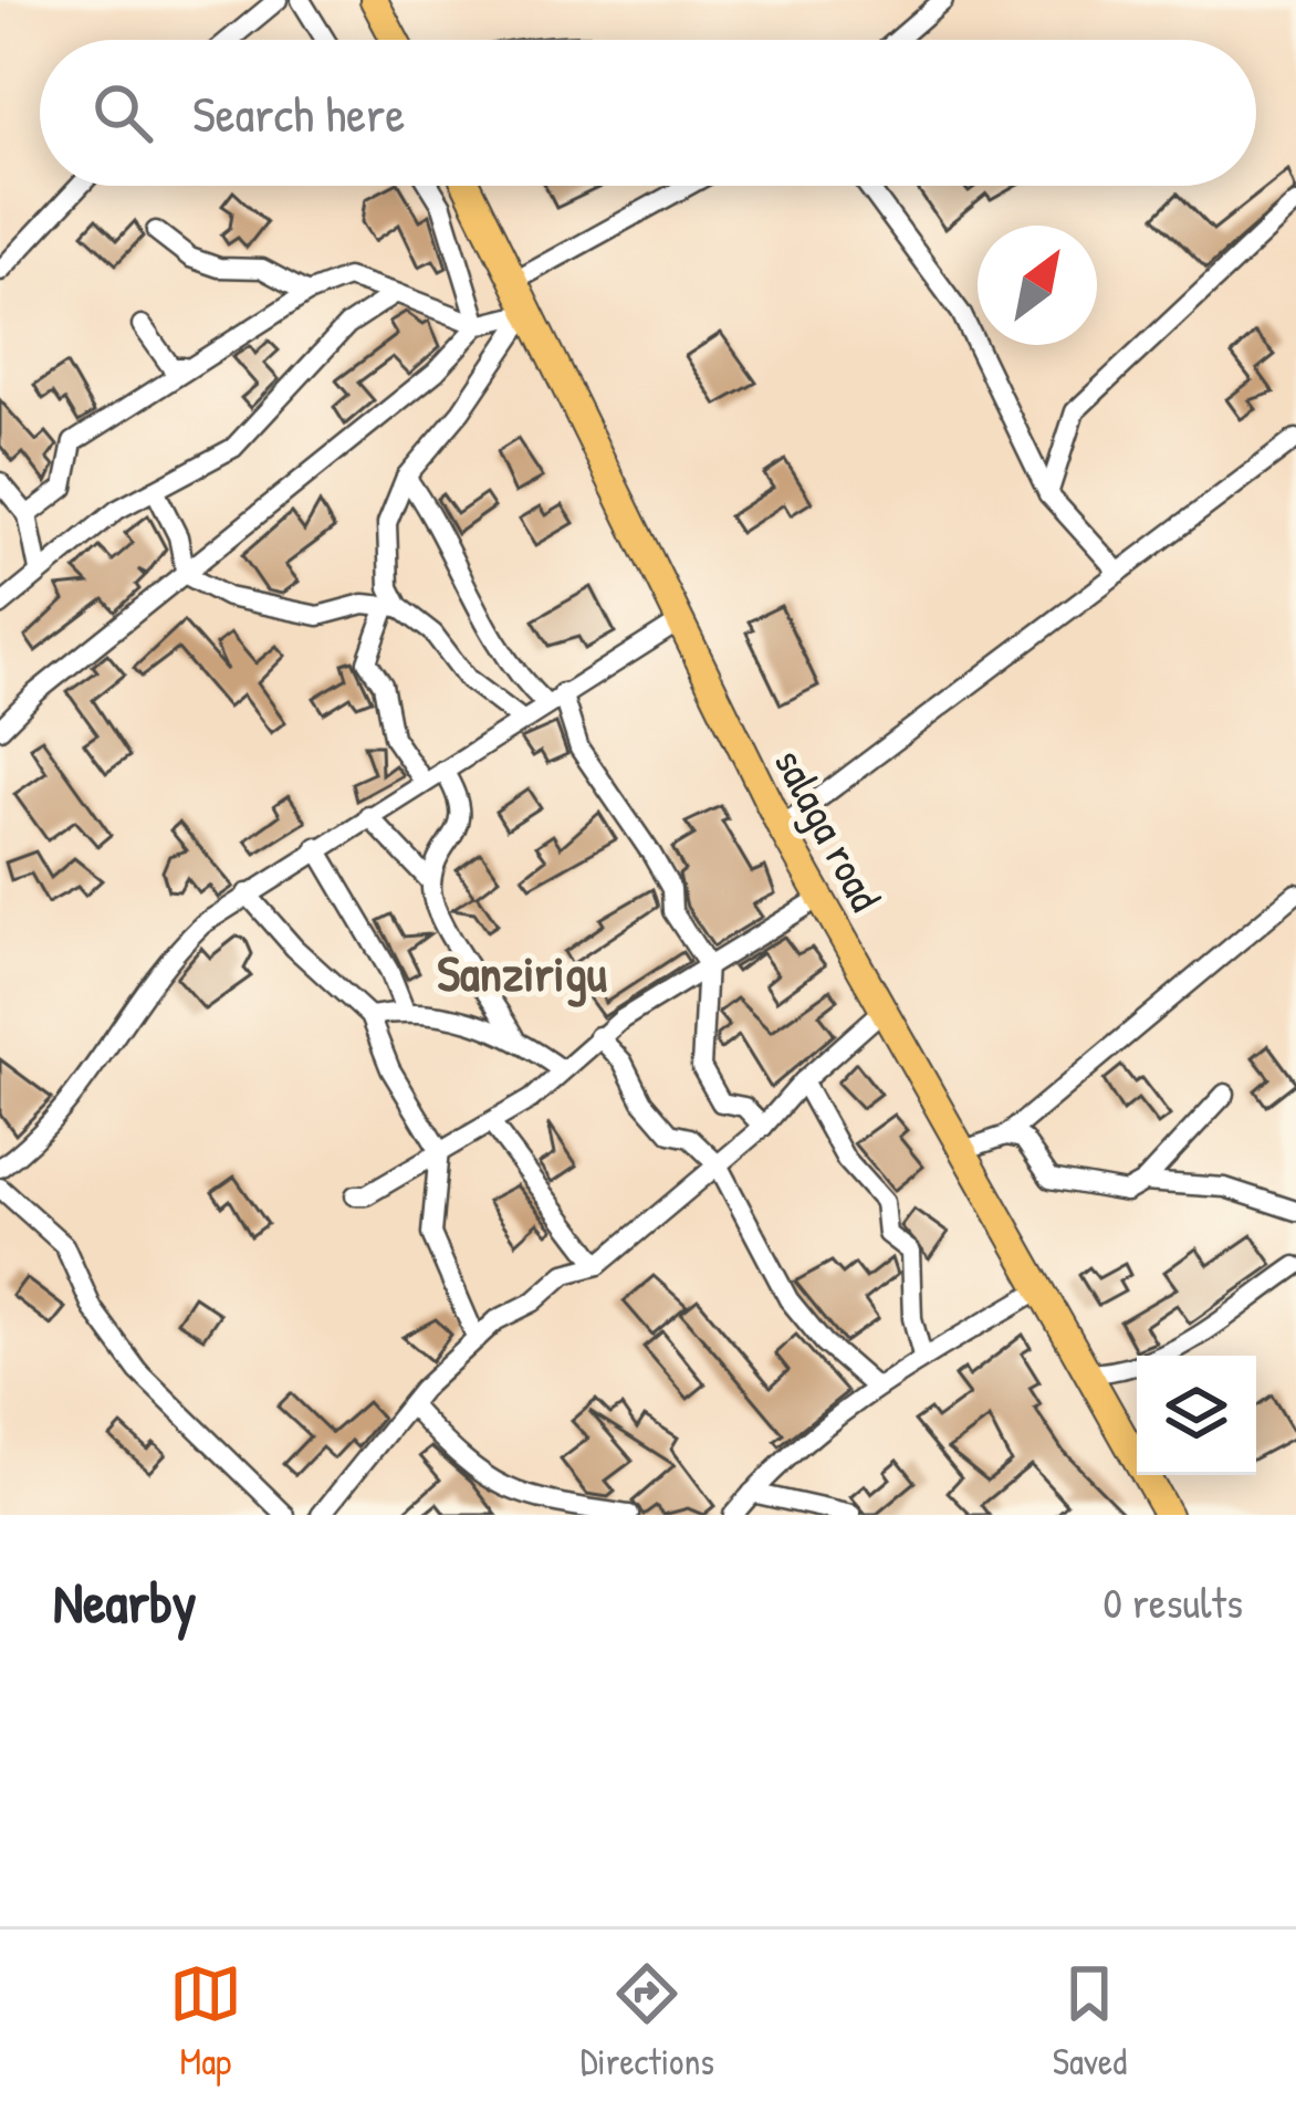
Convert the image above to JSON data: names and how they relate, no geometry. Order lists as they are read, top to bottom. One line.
{"streets":{"main road":["salaga road"]},"districts":["Sanzirigu"],"north":"top right","page":{"search":"Search here","heading":["Nearby","0 results"],"nav":["Map","Directions","Saved"]}}
